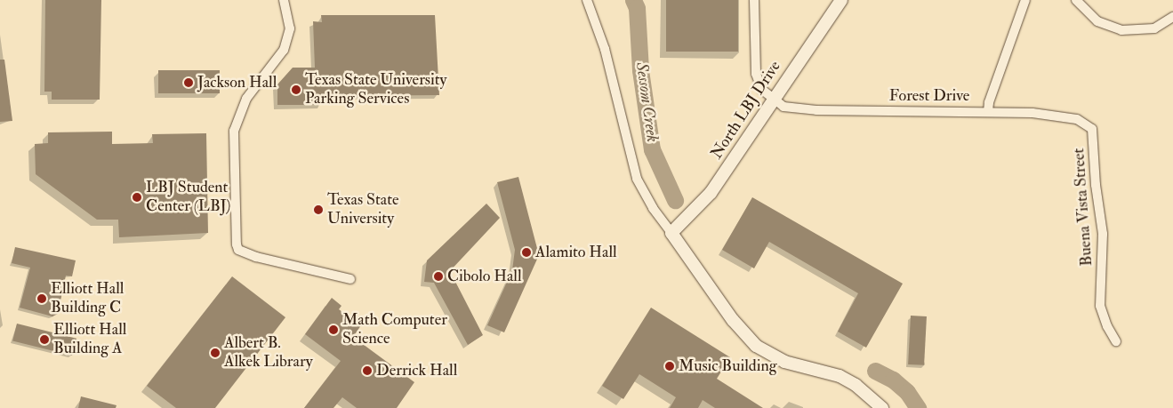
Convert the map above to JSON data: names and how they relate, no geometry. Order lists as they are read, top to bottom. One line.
{"streets":{"street":["Forest Drive","North LBJ Drive","Buena Vista Street"]},"crossings":[["Forest Drive","North LBJ Drive"],["Forest Drive","Buena Vista Street"]],"water":["Sessom Creek"],"places":["Jackson Hall","Texas State University Parking Services","LBJ Student Center (LBJ)","Texas State University","Alamito Hall","Cibolo Hall","Elliott Hall Building C","Math Computer Science","Elliott Hall Building A","Albert B. Alkek Library","Music Building","Derrick Hall"]}
